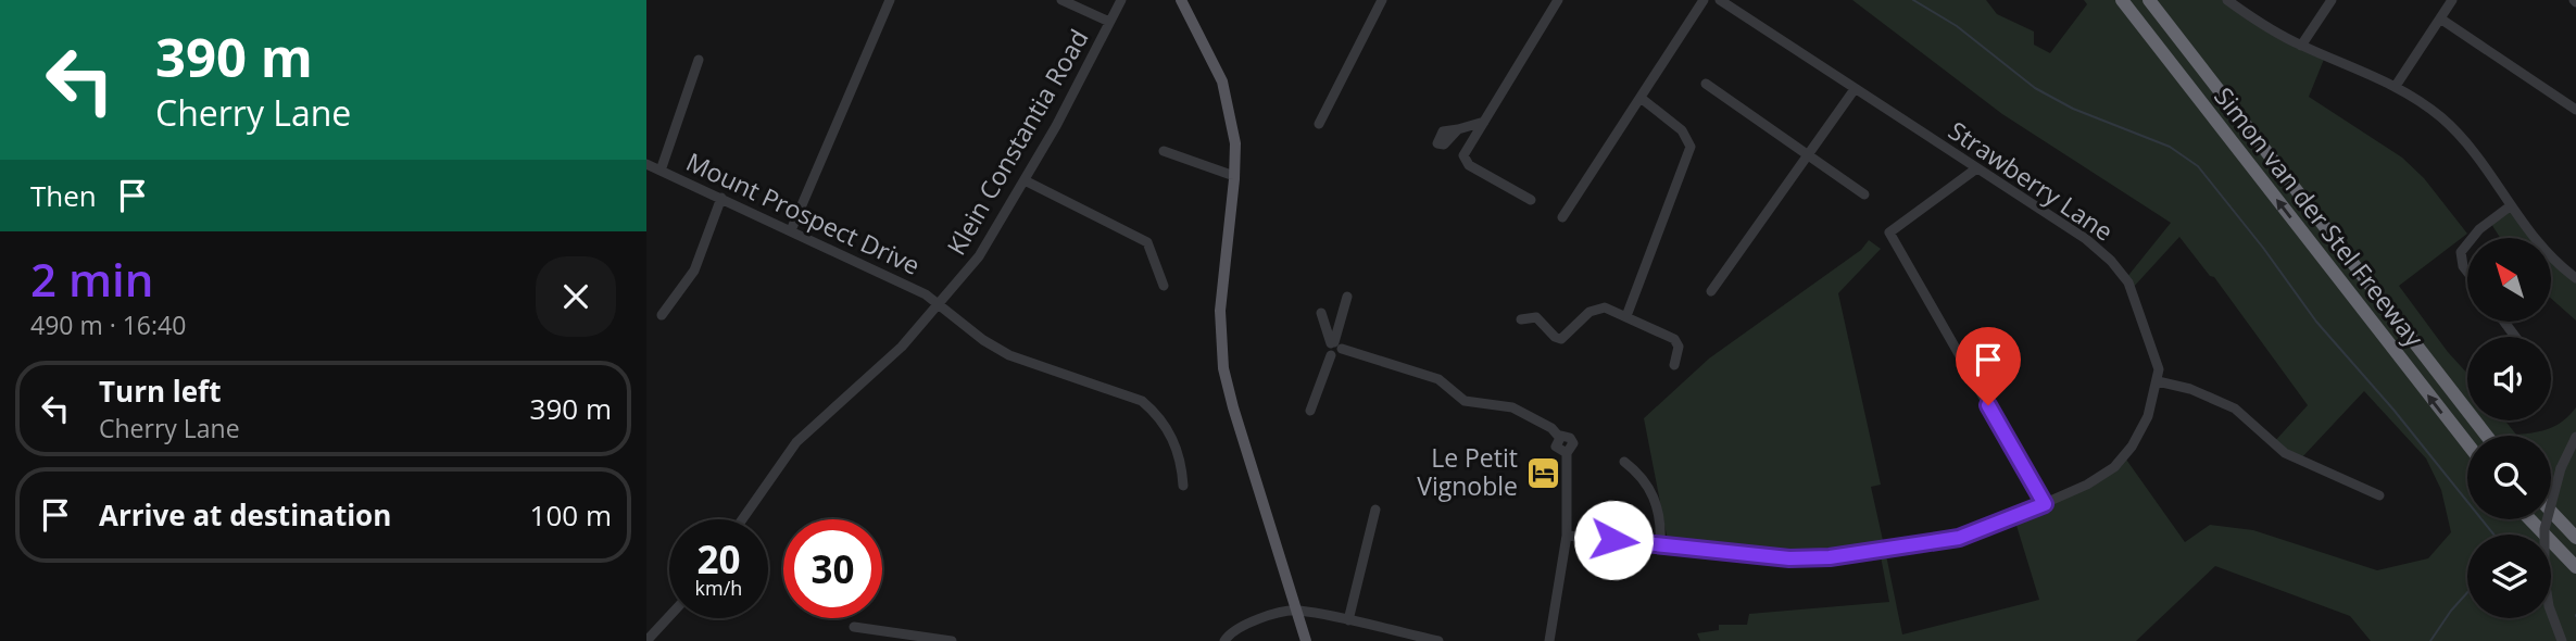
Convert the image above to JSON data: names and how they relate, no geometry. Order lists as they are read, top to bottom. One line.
{"streets":{"highway":["Simon van der Stel Freeway"],"street":["Klein Constantia Road","Strawberry Lane","Mount Prospect Drive"]},"crossings":[["Klein Constantia Road","Mount Prospect Drive"]],"places":{"hotel":["Le Petit Vignoble"]},"north":"top left","page":{"turn":["390 m","Cherry Lane"],"then":"Then","heading":["2 min","490 m · 16:40"],"list":[{"name":"Turn left","note":"Cherry Lane","value":"390 m"},{"name":"Arrive at destination","value":"100 m"}],"speed":"20 km/h","limit":"30"}}
